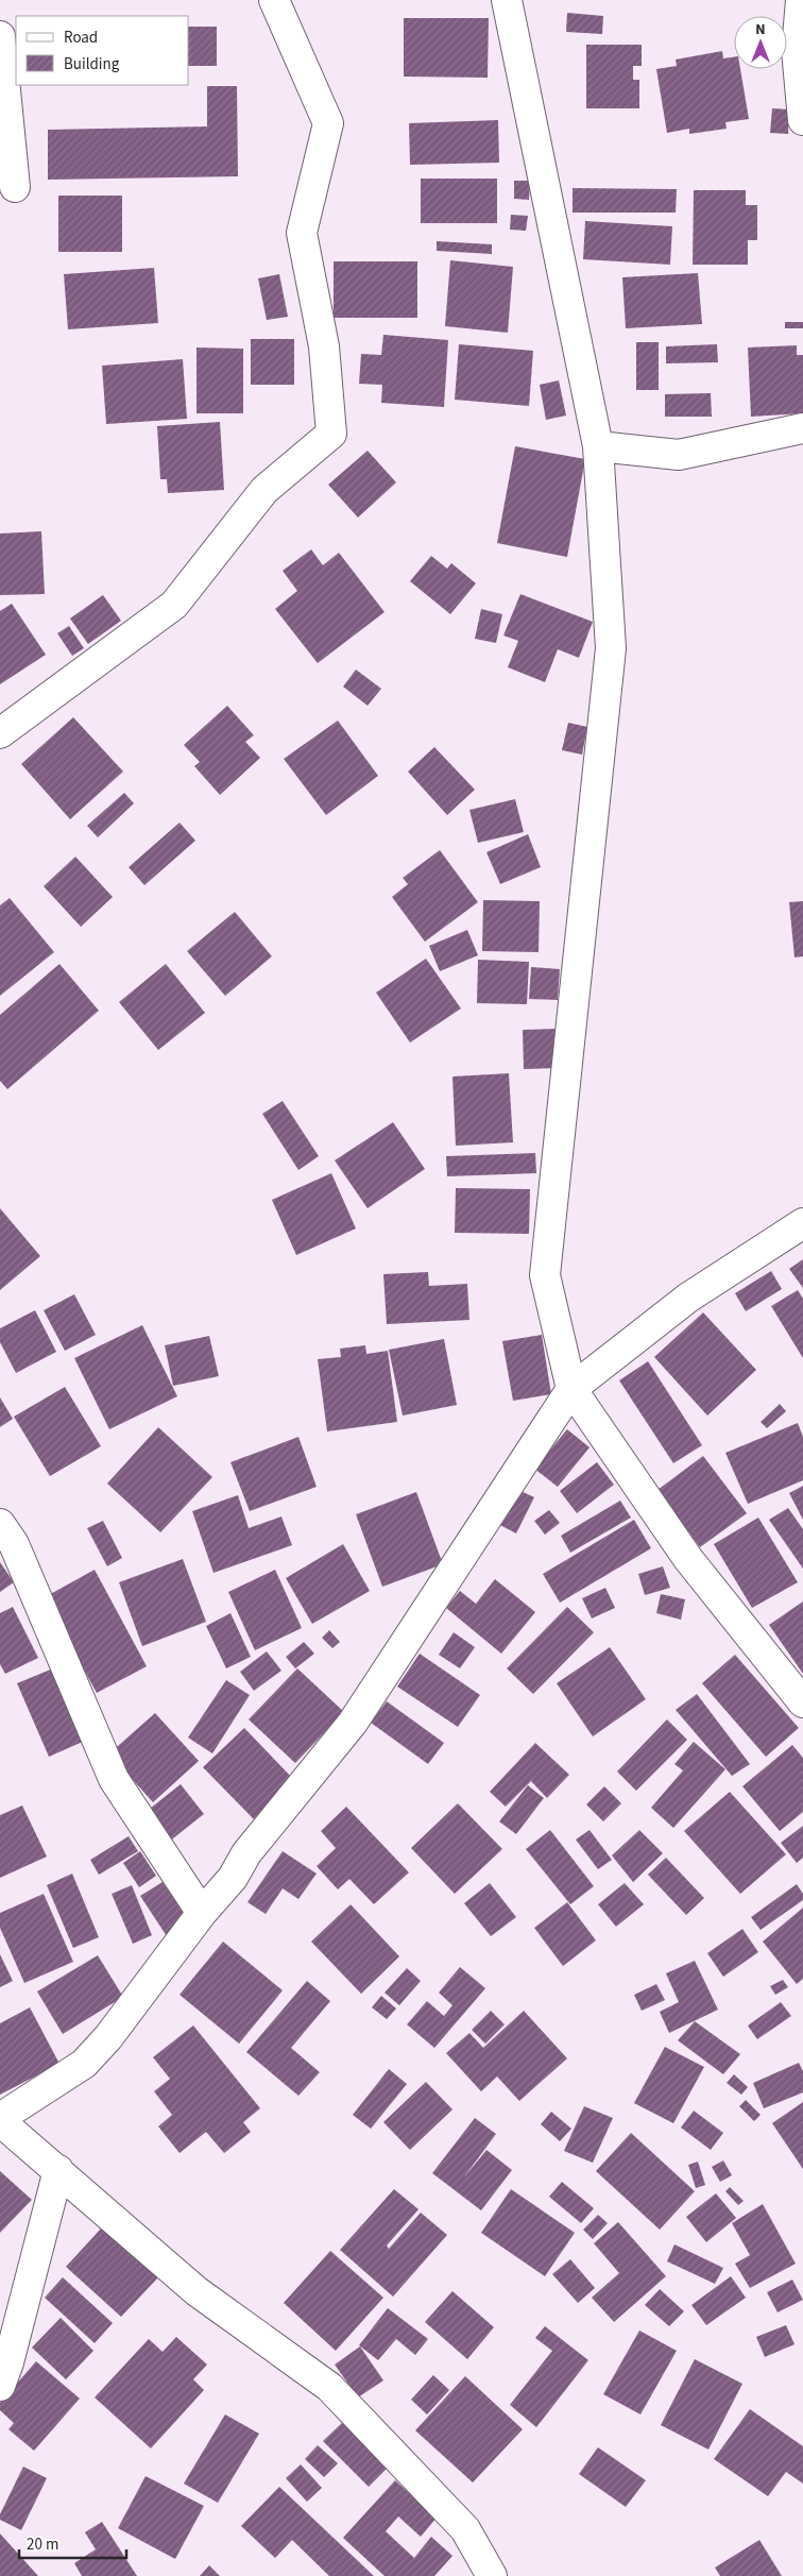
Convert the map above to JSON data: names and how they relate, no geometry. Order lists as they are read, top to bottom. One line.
{"legend":["Road","Building"],"scale_bar":"20 m","north":"top"}
